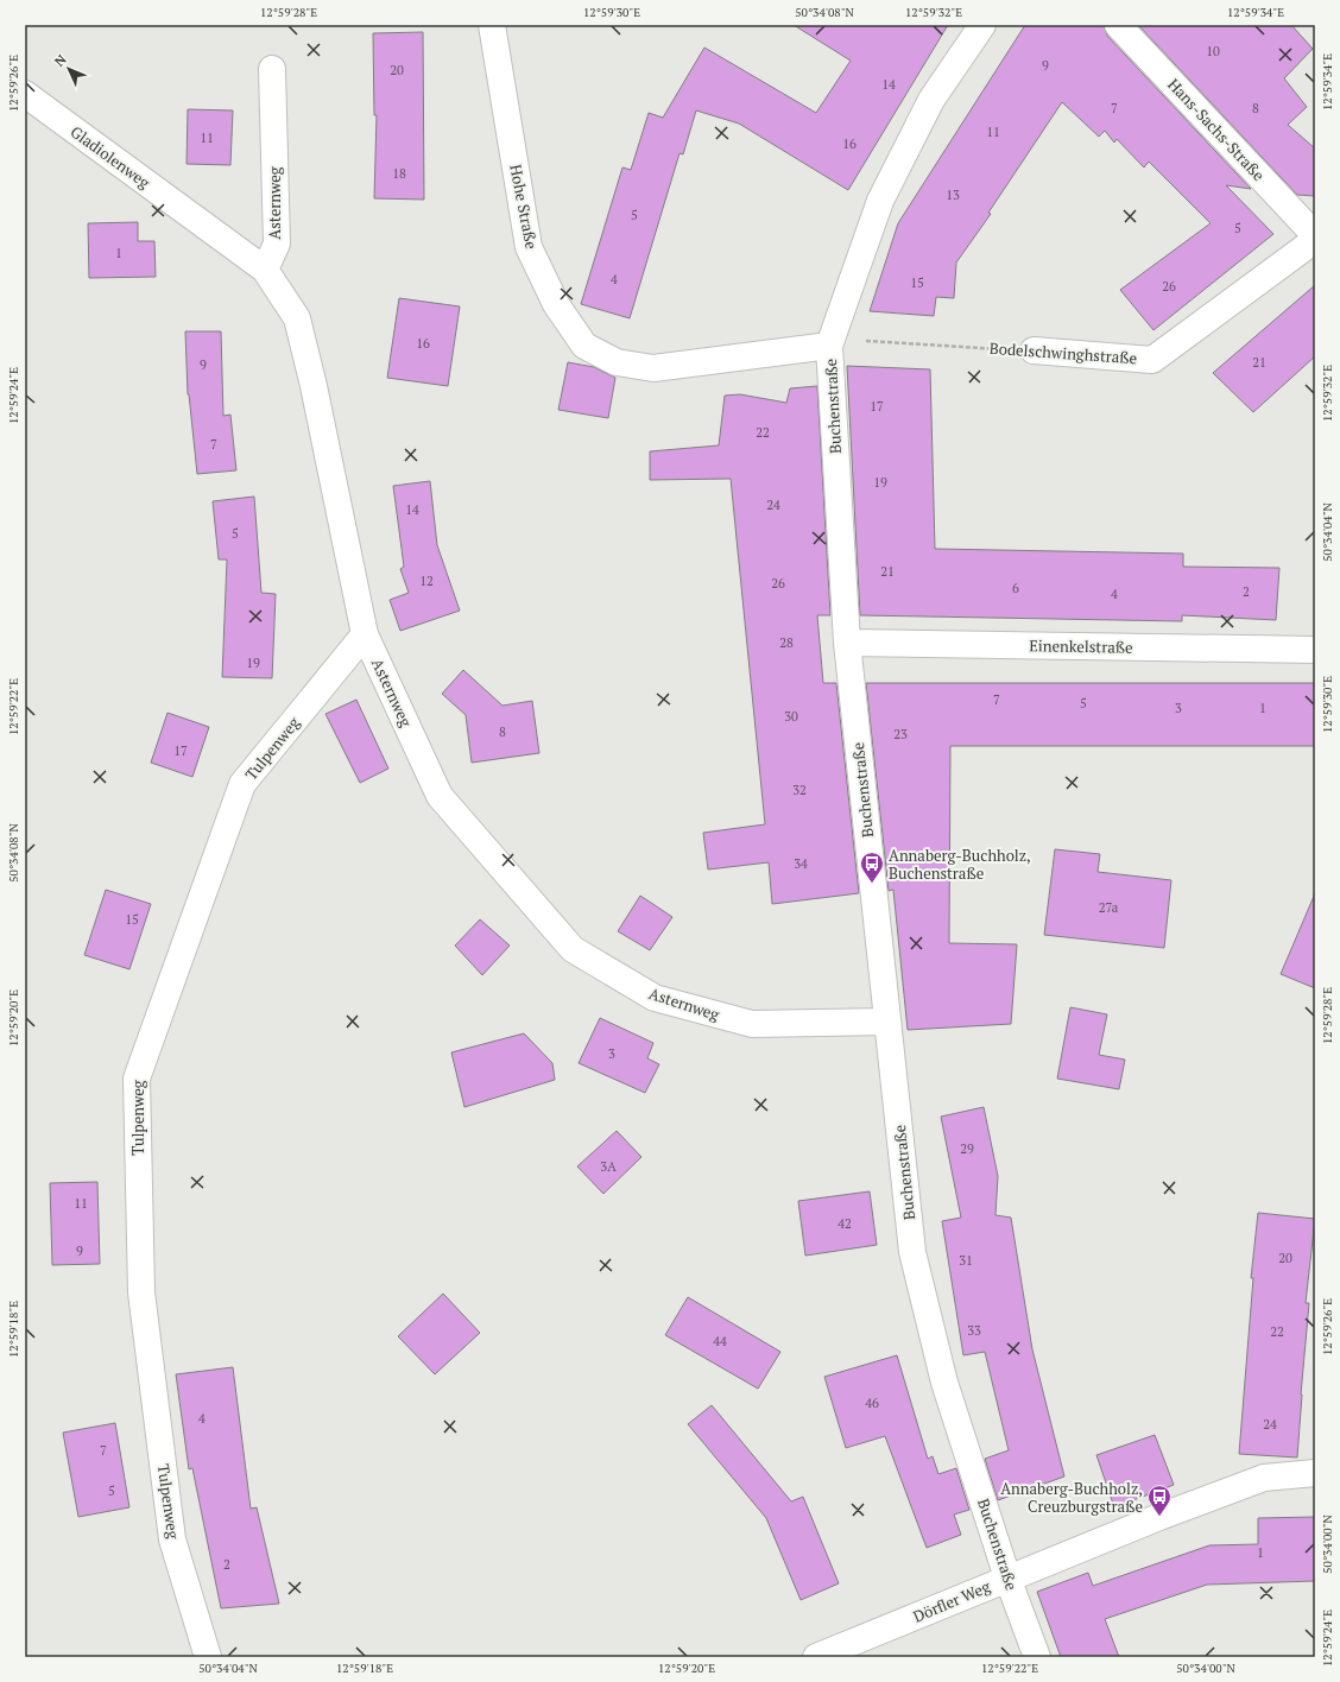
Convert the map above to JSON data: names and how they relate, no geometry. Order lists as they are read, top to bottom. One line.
{"streets":{"street":["Hans-Sachs-Straße","Gladiolenweg","Asternweg","Hohe Straße","Bodelschwinghstraße","Buchenstraße","Einenkelstraße","Tulpenweg","Dörfler Weg"]},"crossings":[["Gladiolenweg","Asternweg"],["Asternweg","Buchenstraße"],["Asternweg","Tulpenweg"],["Hohe Straße","Bodelschwinghstraße"],["Hohe Straße","Buchenstraße"],["Bodelschwinghstraße","Buchenstraße"],["Buchenstraße","Einenkelstraße"],["Buchenstraße","Dörfler Weg"]],"places":{"bus stop":["Annaberg-Buchholz, Buchenstraße","Annaberg-Buchholz, Creuzburgstraße"]},"house_numbers":["10","9","20","14","7","8","11","11","16","18","13","5","5","1","4","15","26","16","21","9","17","22","7","19","24","14","5","21","12","26","6","2","4","28","19","7","5","3","1","30","8","23","17","32","34","27a","15","3","29","3A","11","42","9","20","31","33","22","44","46","4","24","7","5","1","2"],"north":"top left","coordinates":["12°59'28\"E","12°59'30\"E","50°34'08\"N","12°59'32\"E","12°59'34\"E","12°59'26\"E","12°59'24\"E","50°34'04\"N","12°59'22\"E","12°59'20\"E","12°59'18\"E","50°34'00\"N"]}
